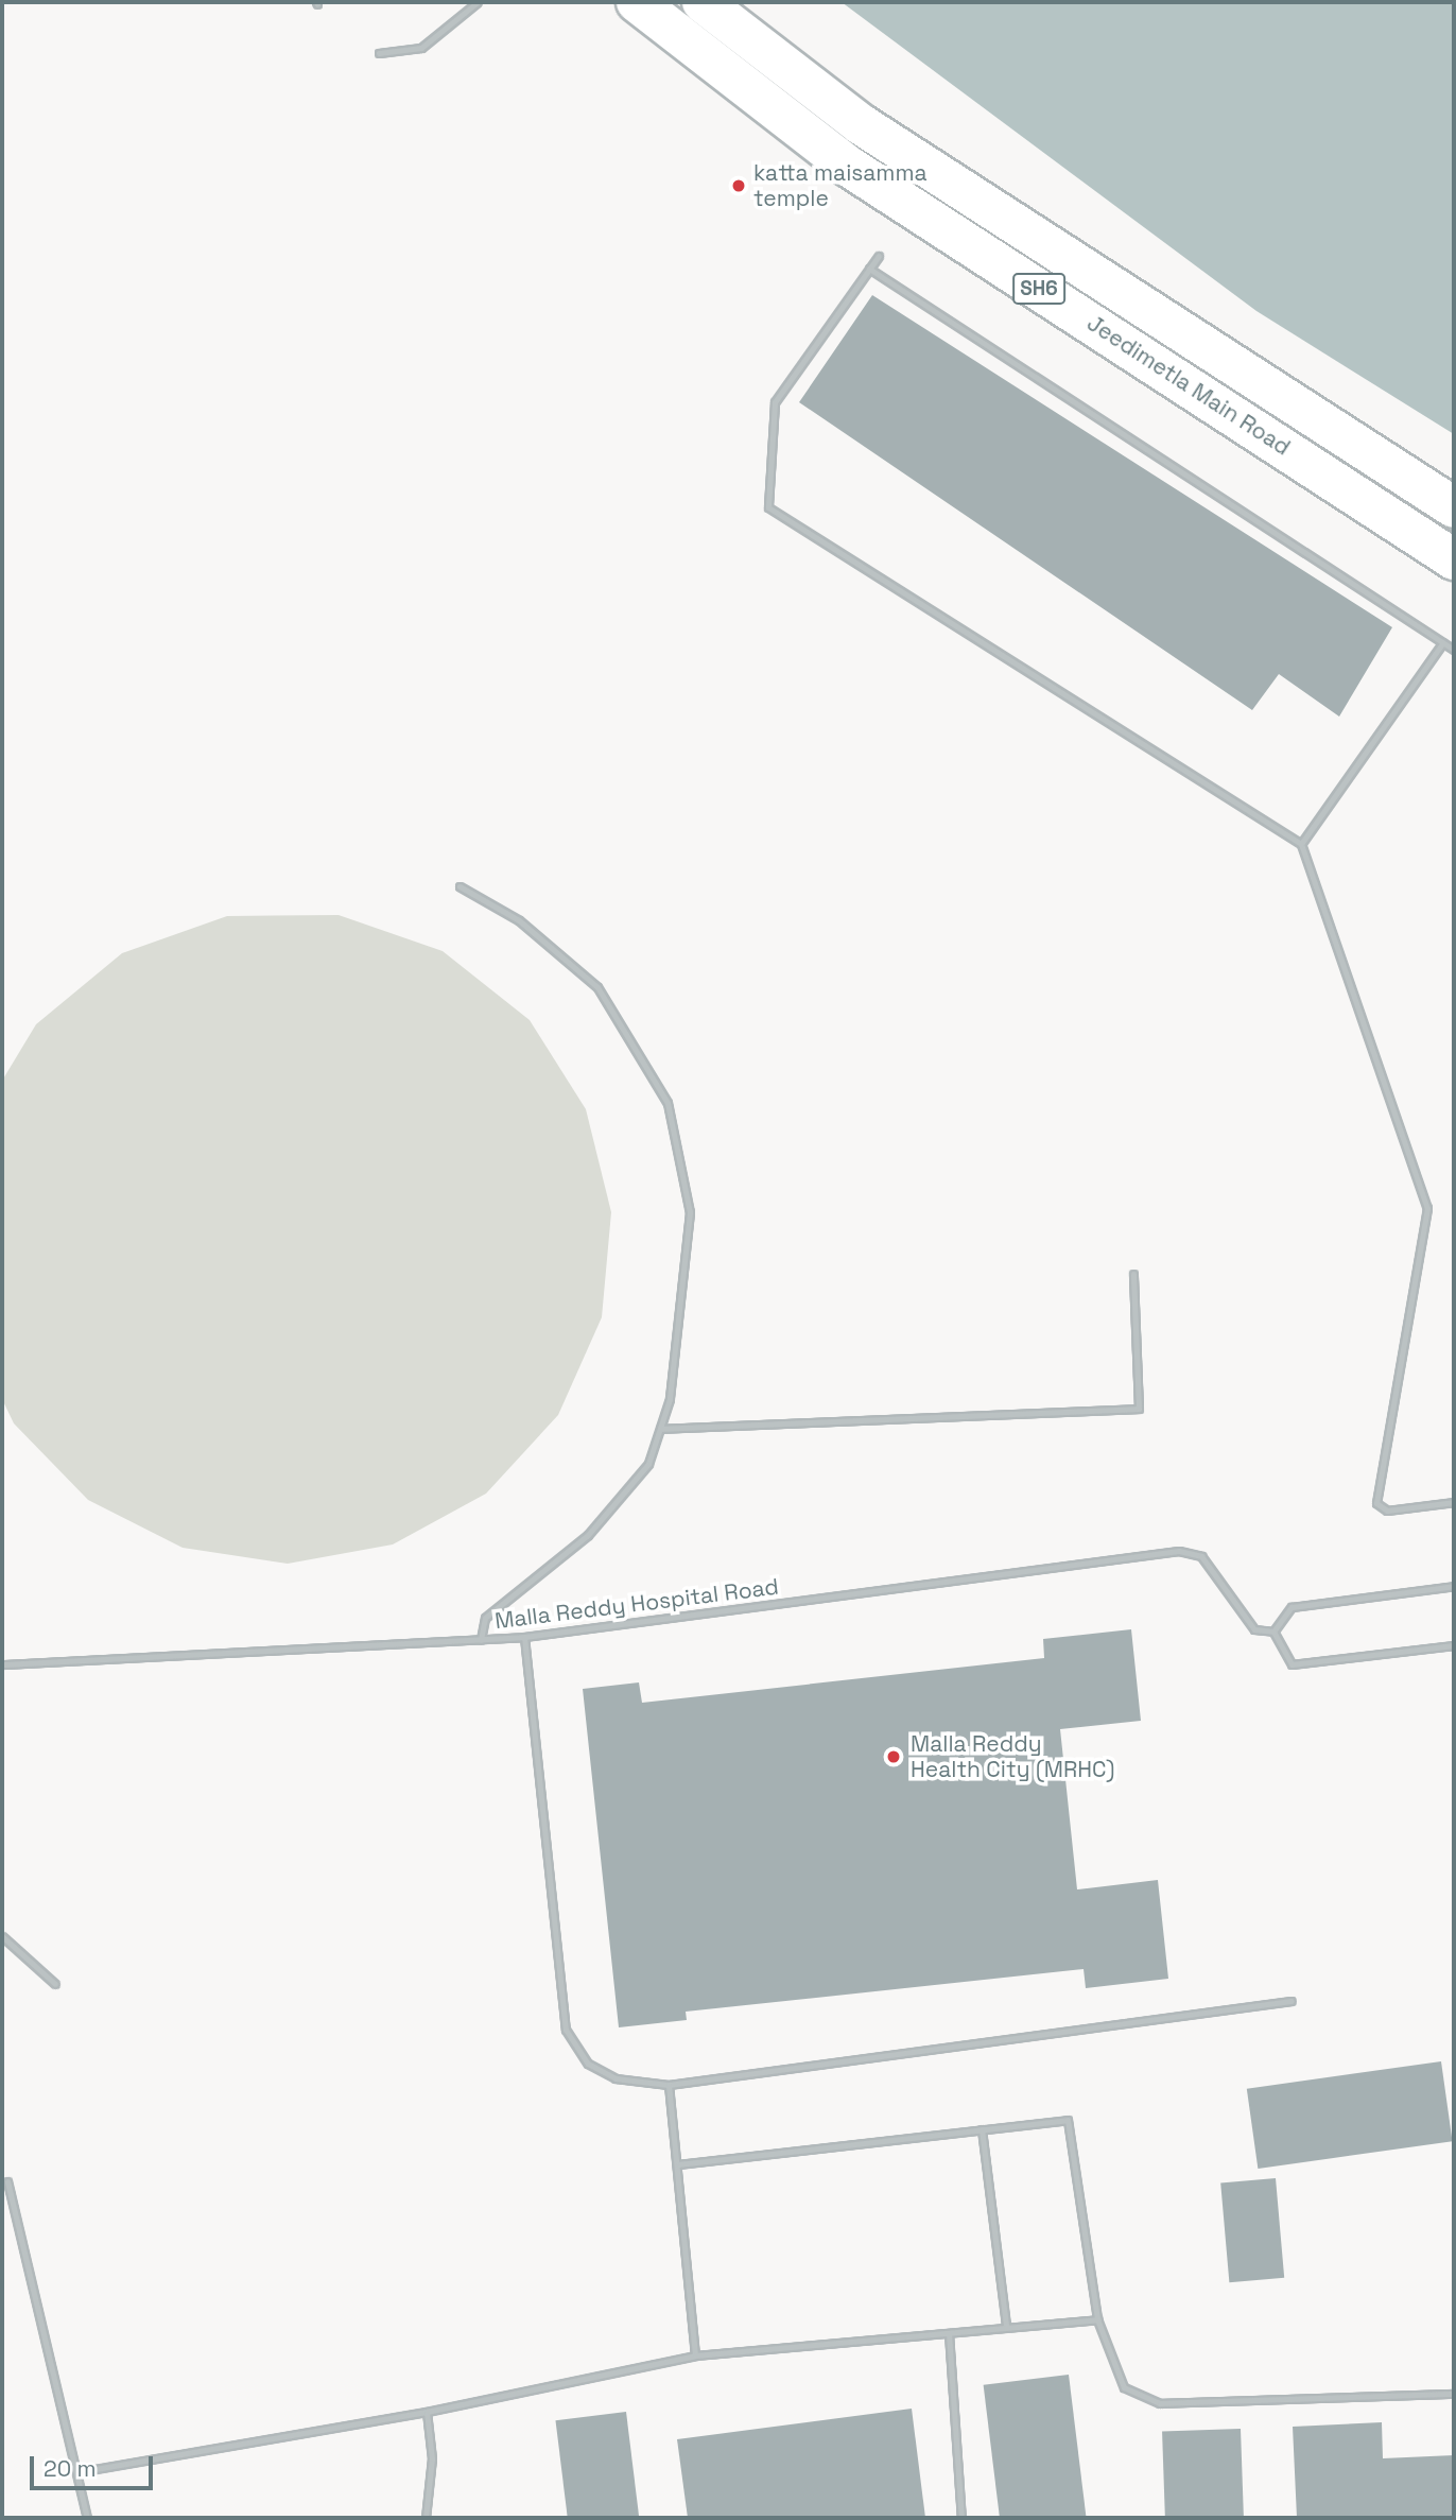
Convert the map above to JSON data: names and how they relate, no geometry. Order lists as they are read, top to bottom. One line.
{"streets":{"main road":["SH6","Jeedimetla Main Road"],"lane":["Malla Reddy Hospital Road"]},"places":["katta maisamma temple","Malla Reddy Health City (MRHC)"],"scale_bar":"20 m"}
